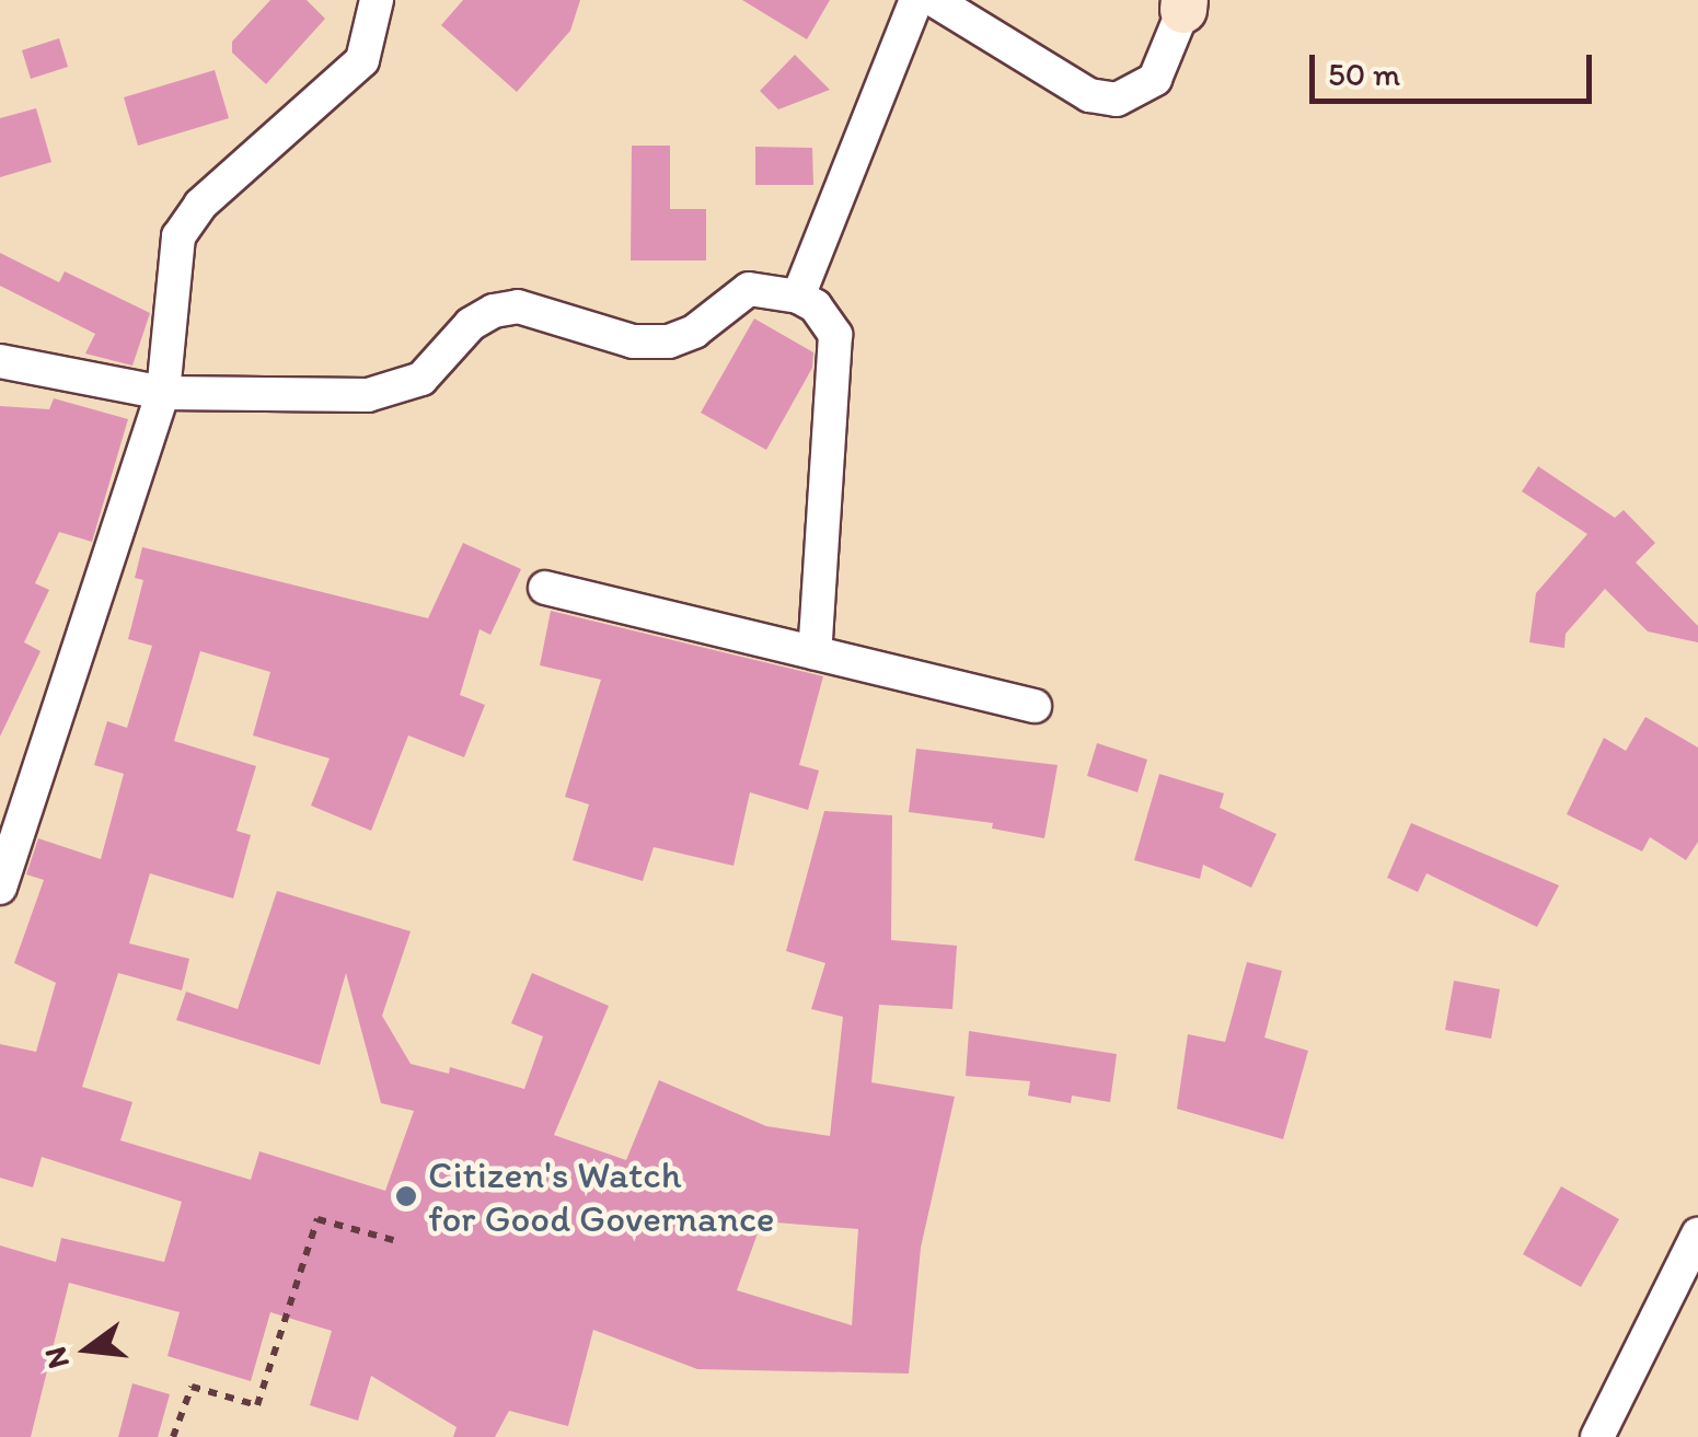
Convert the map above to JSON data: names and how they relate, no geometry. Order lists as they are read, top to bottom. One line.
{"places":["Citizen's Watch for Good Governance"],"scale_bar":"50 m","north":"left"}
